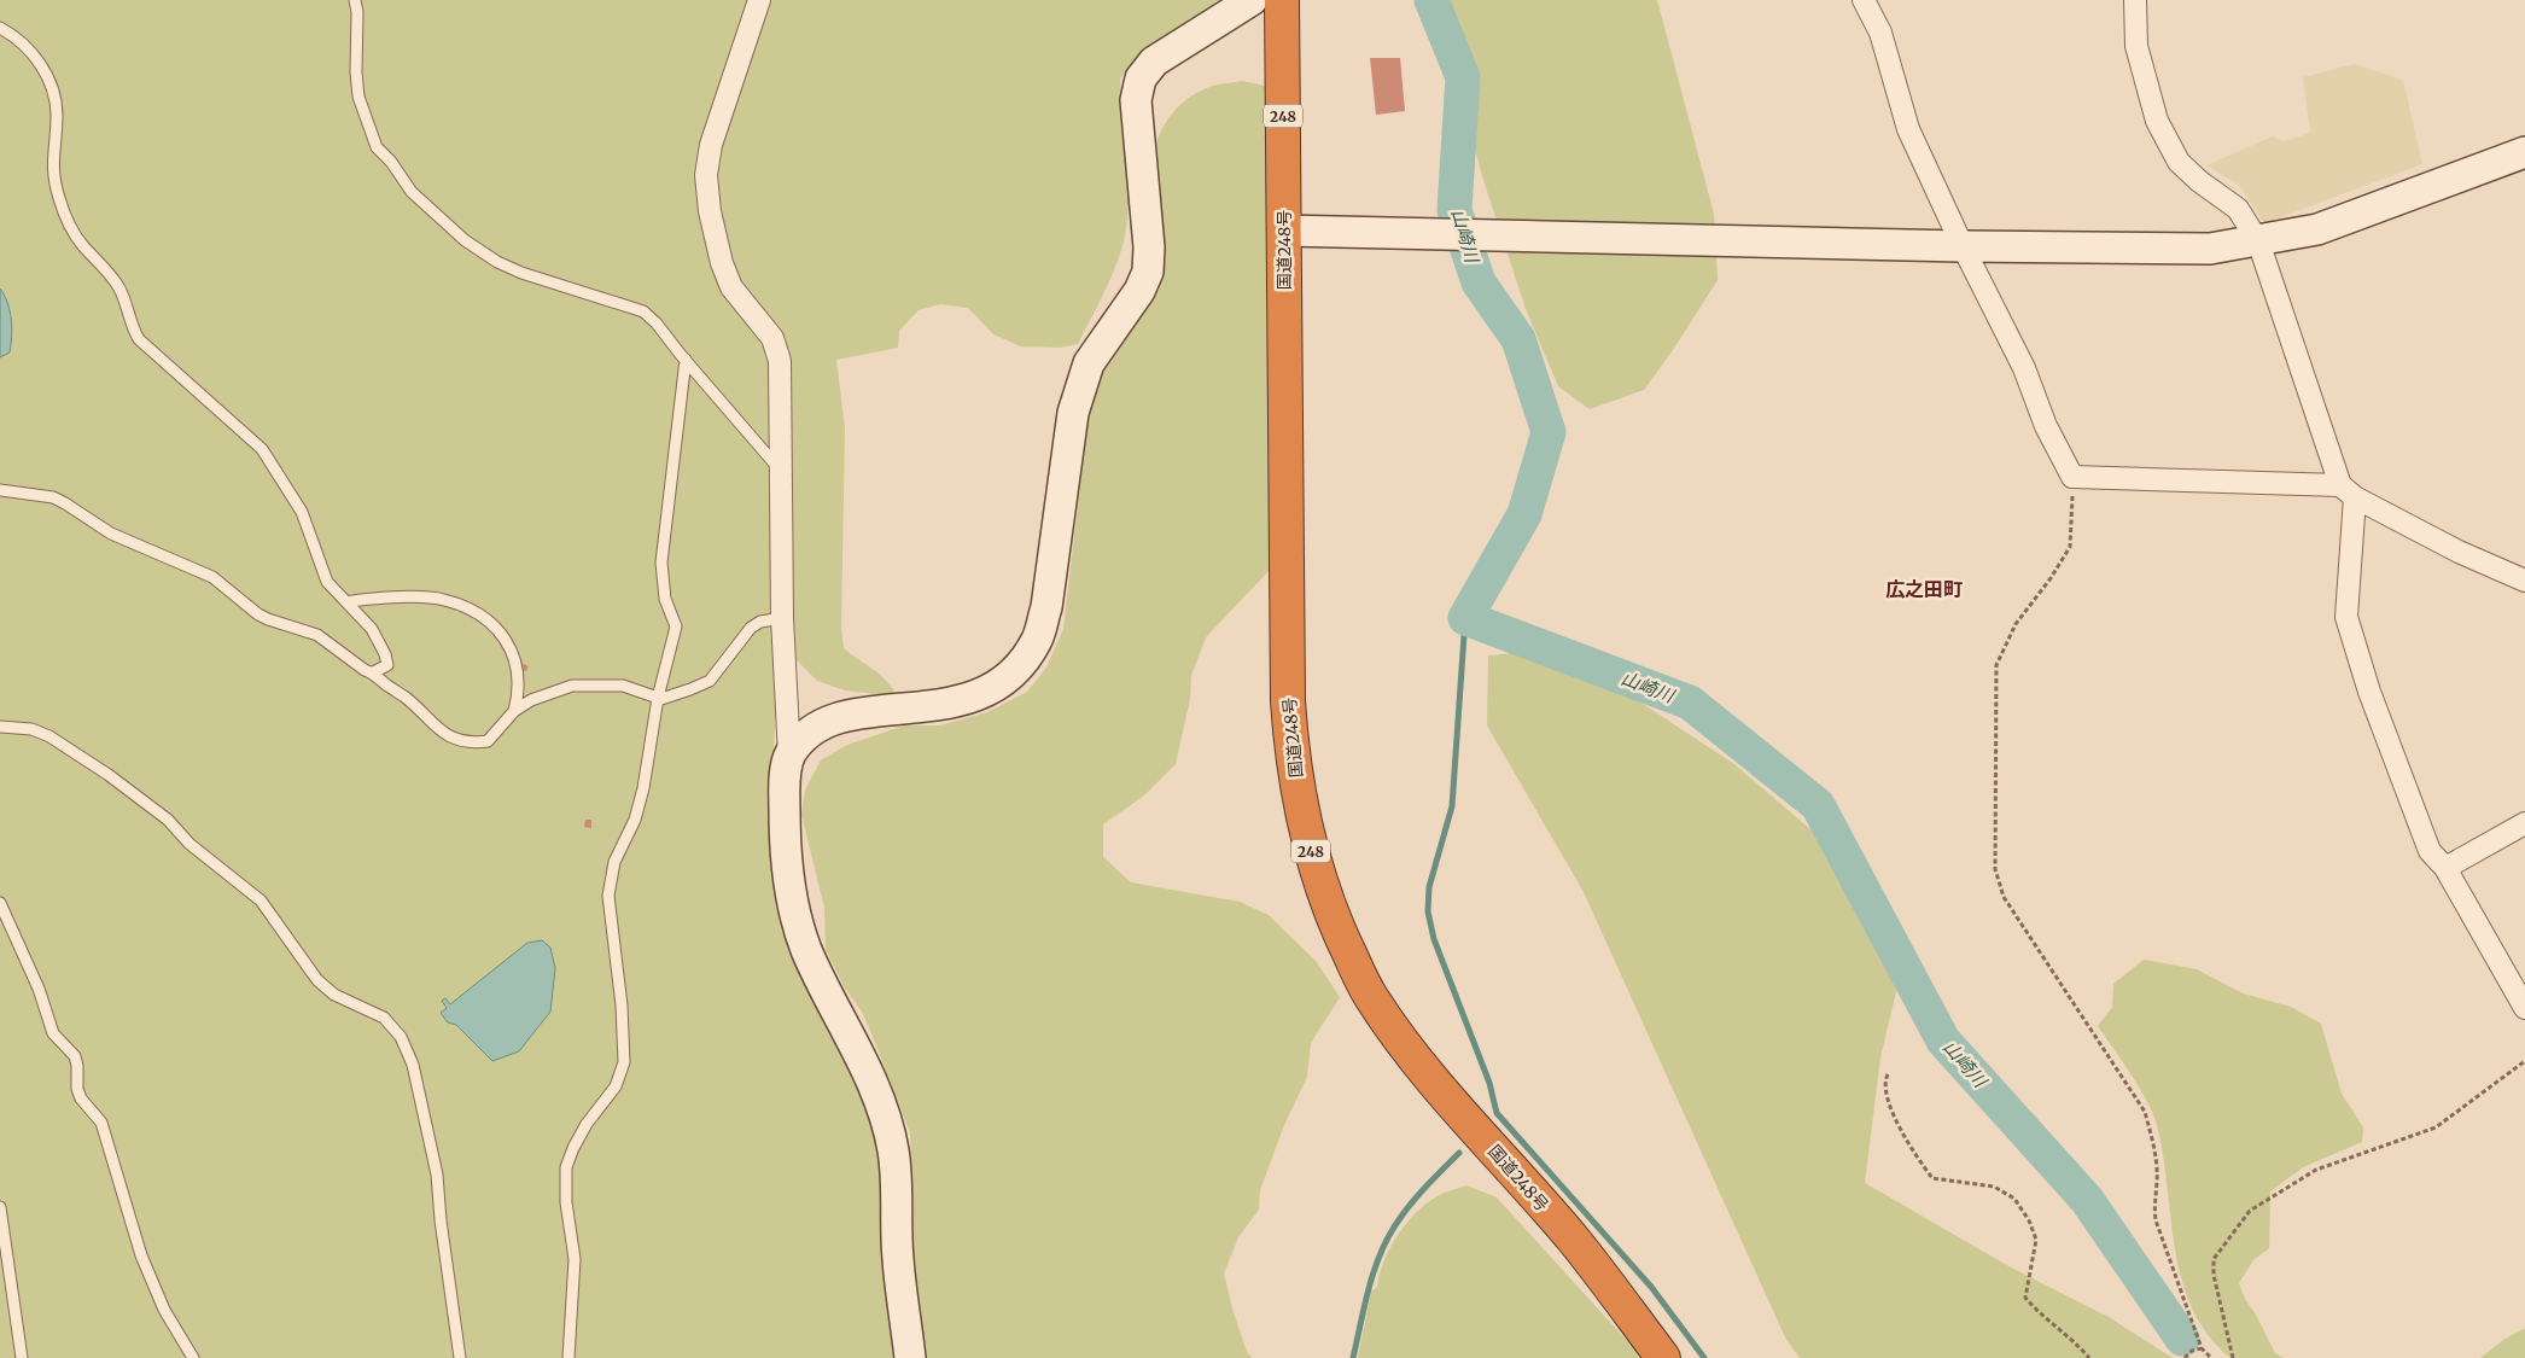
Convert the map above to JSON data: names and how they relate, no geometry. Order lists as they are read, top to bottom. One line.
{"streets":{"highway":["248","国道248号"]},"districts":["広之田町"],"water":["山崎川"]}
